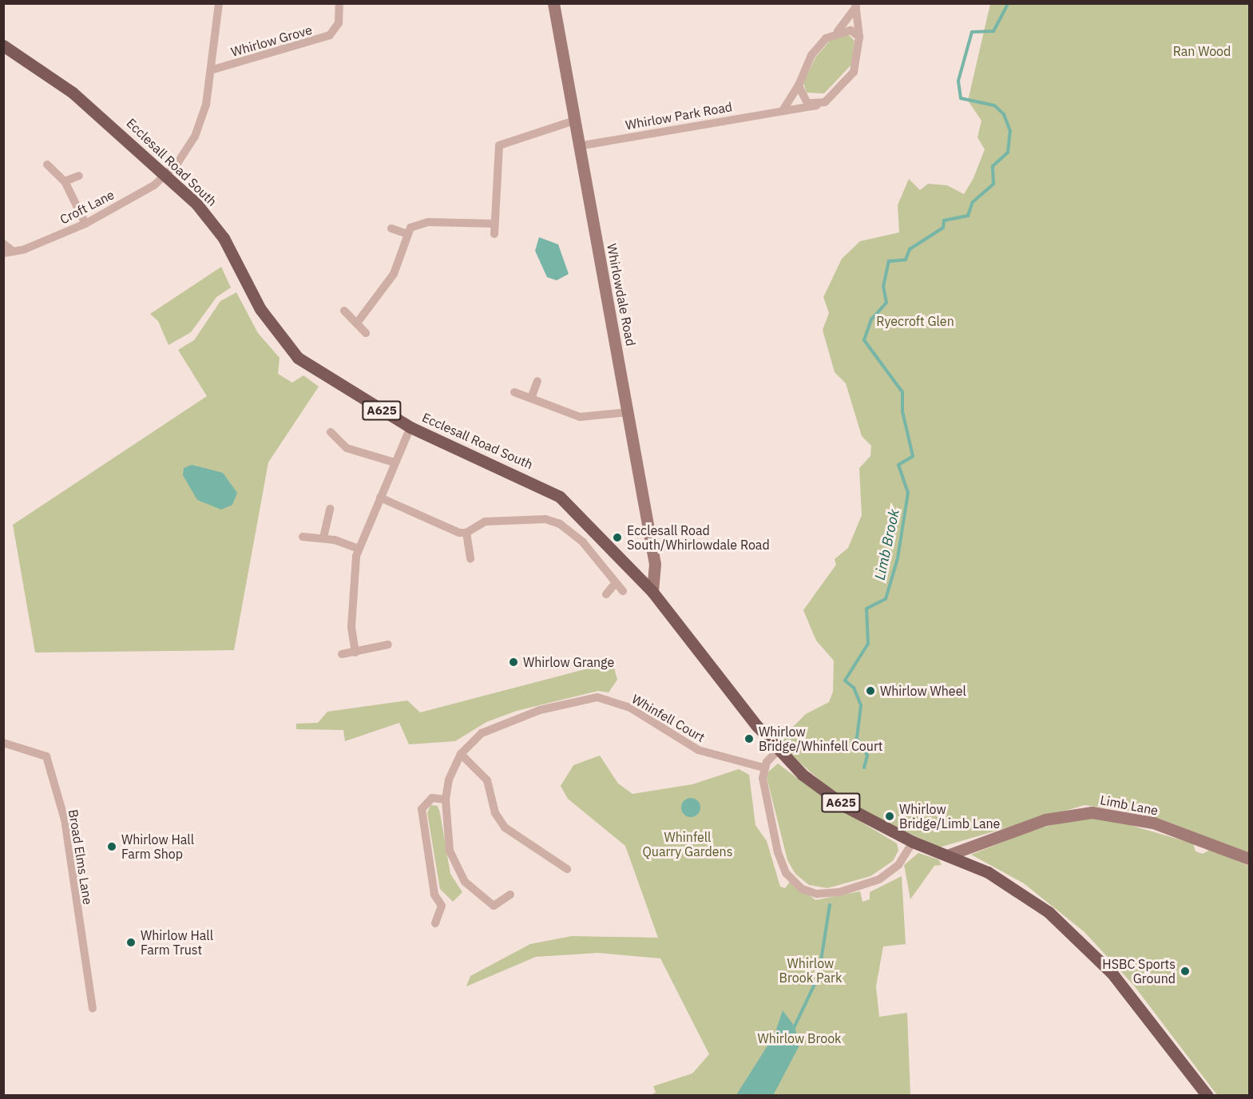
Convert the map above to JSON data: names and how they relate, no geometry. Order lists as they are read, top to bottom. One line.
{"streets":{"main road":["Ecclesall Road South","Whirlowdale Road","A625","Limb Lane"],"street":["Whirlow Grove","Whirlow Park Road","Croft Lane","Whinfell Court","Broad Elms Lane"]},"crossings":[["Whirlow Grove","Croft Lane"],["Whirlow Park Road","Whirlowdale Road"],["Ecclesall Road South","Croft Lane"],["Ecclesall Road South","Whirlowdale Road"],["Ecclesall Road South","A625"],["Ecclesall Road South","Limb Lane"],["A625","Limb Lane"]],"water":["Limb Brook"],"parks":["Ran Wood","Ryecroft Glen","Whinfell Quarry Gardens","Whirlow Brook Park","Whirlow Brook"],"places":["Ecclesall Road South/Whirlowdale Road","Whirlow Grange","Whirlow Wheel","Whirlow Bridge/Whinfell Court","Whirlow Bridge/Limb Lane","Whirlow Hall Farm Shop","Whirlow Hall Farm Trust","HSBC Sports Ground"]}
